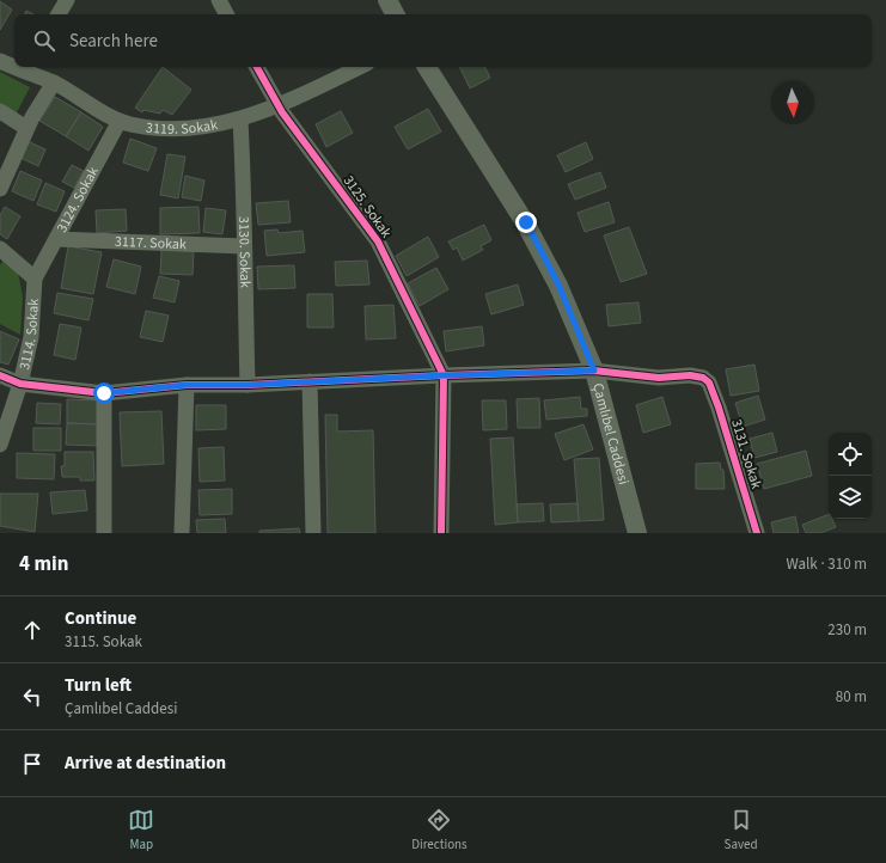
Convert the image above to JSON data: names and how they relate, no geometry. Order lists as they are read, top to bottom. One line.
{"streets":{"street":["3119. Sokak","3124. Sokak","3125. Sokak","3117. Sokak","3130. Sokak","3114. Sokak","Çamlıbel Caddesi","3131. Sokak"]},"crossings":[["3119. Sokak","3124. Sokak"],["3119. Sokak","3125. Sokak"],["3119. Sokak","3130. Sokak"],["3124. Sokak","3117. Sokak"],["3124. Sokak","3114. Sokak"],["3117. Sokak","3130. Sokak"],["Çamlıbel Caddesi","3131. Sokak"]],"north":"bottom","page":{"search":"Search here","heading":["4 min","Walk · 310 m"],"list":[["Continue","3115. Sokak","230 m"],["Turn left","Çamlıbel Caddesi","80 m"],"Arrive at destination"],"nav":["Map","Directions","Saved"]}}
